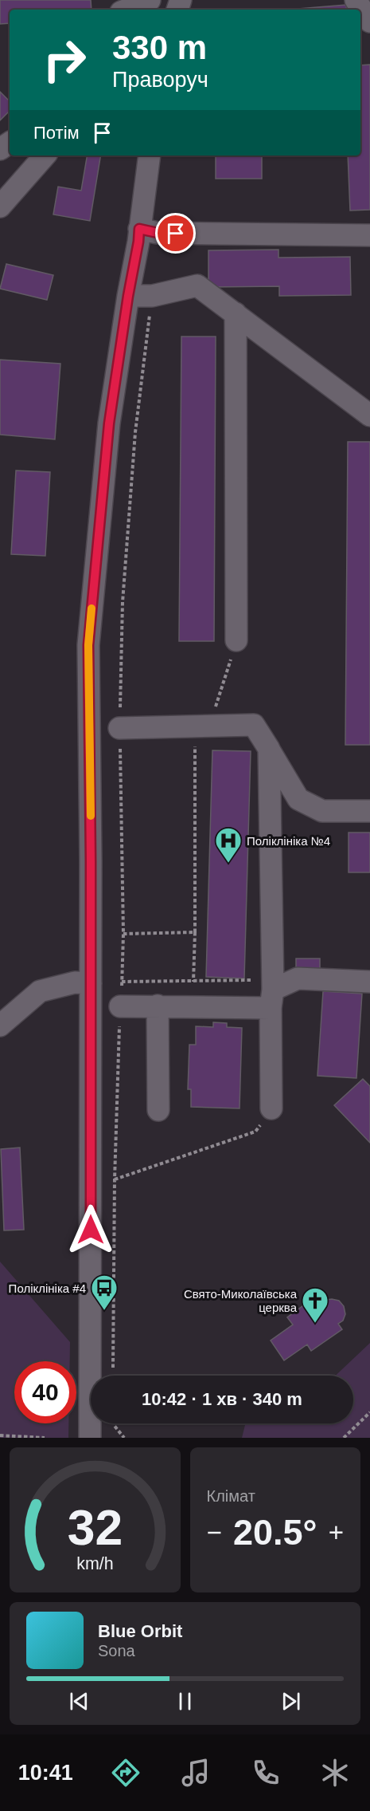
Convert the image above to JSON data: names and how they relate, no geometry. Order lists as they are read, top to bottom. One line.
{"places":{"hospital":["Поліклініка №4"],"bus stop":["Поліклініка #4"],"church":["Свято-Миколаївська церква"]},"page":{"turn":["330 m","Праворуч"],"then":"Потім","limit":"40","trip":"10:42 · 1 хв · 340 m","tile":"Клімат","heat":["−","20.5°","+"],"song":["Blue Orbit","Sona"],"tabs":"10:41","gauge":["32","km/h"]}}
